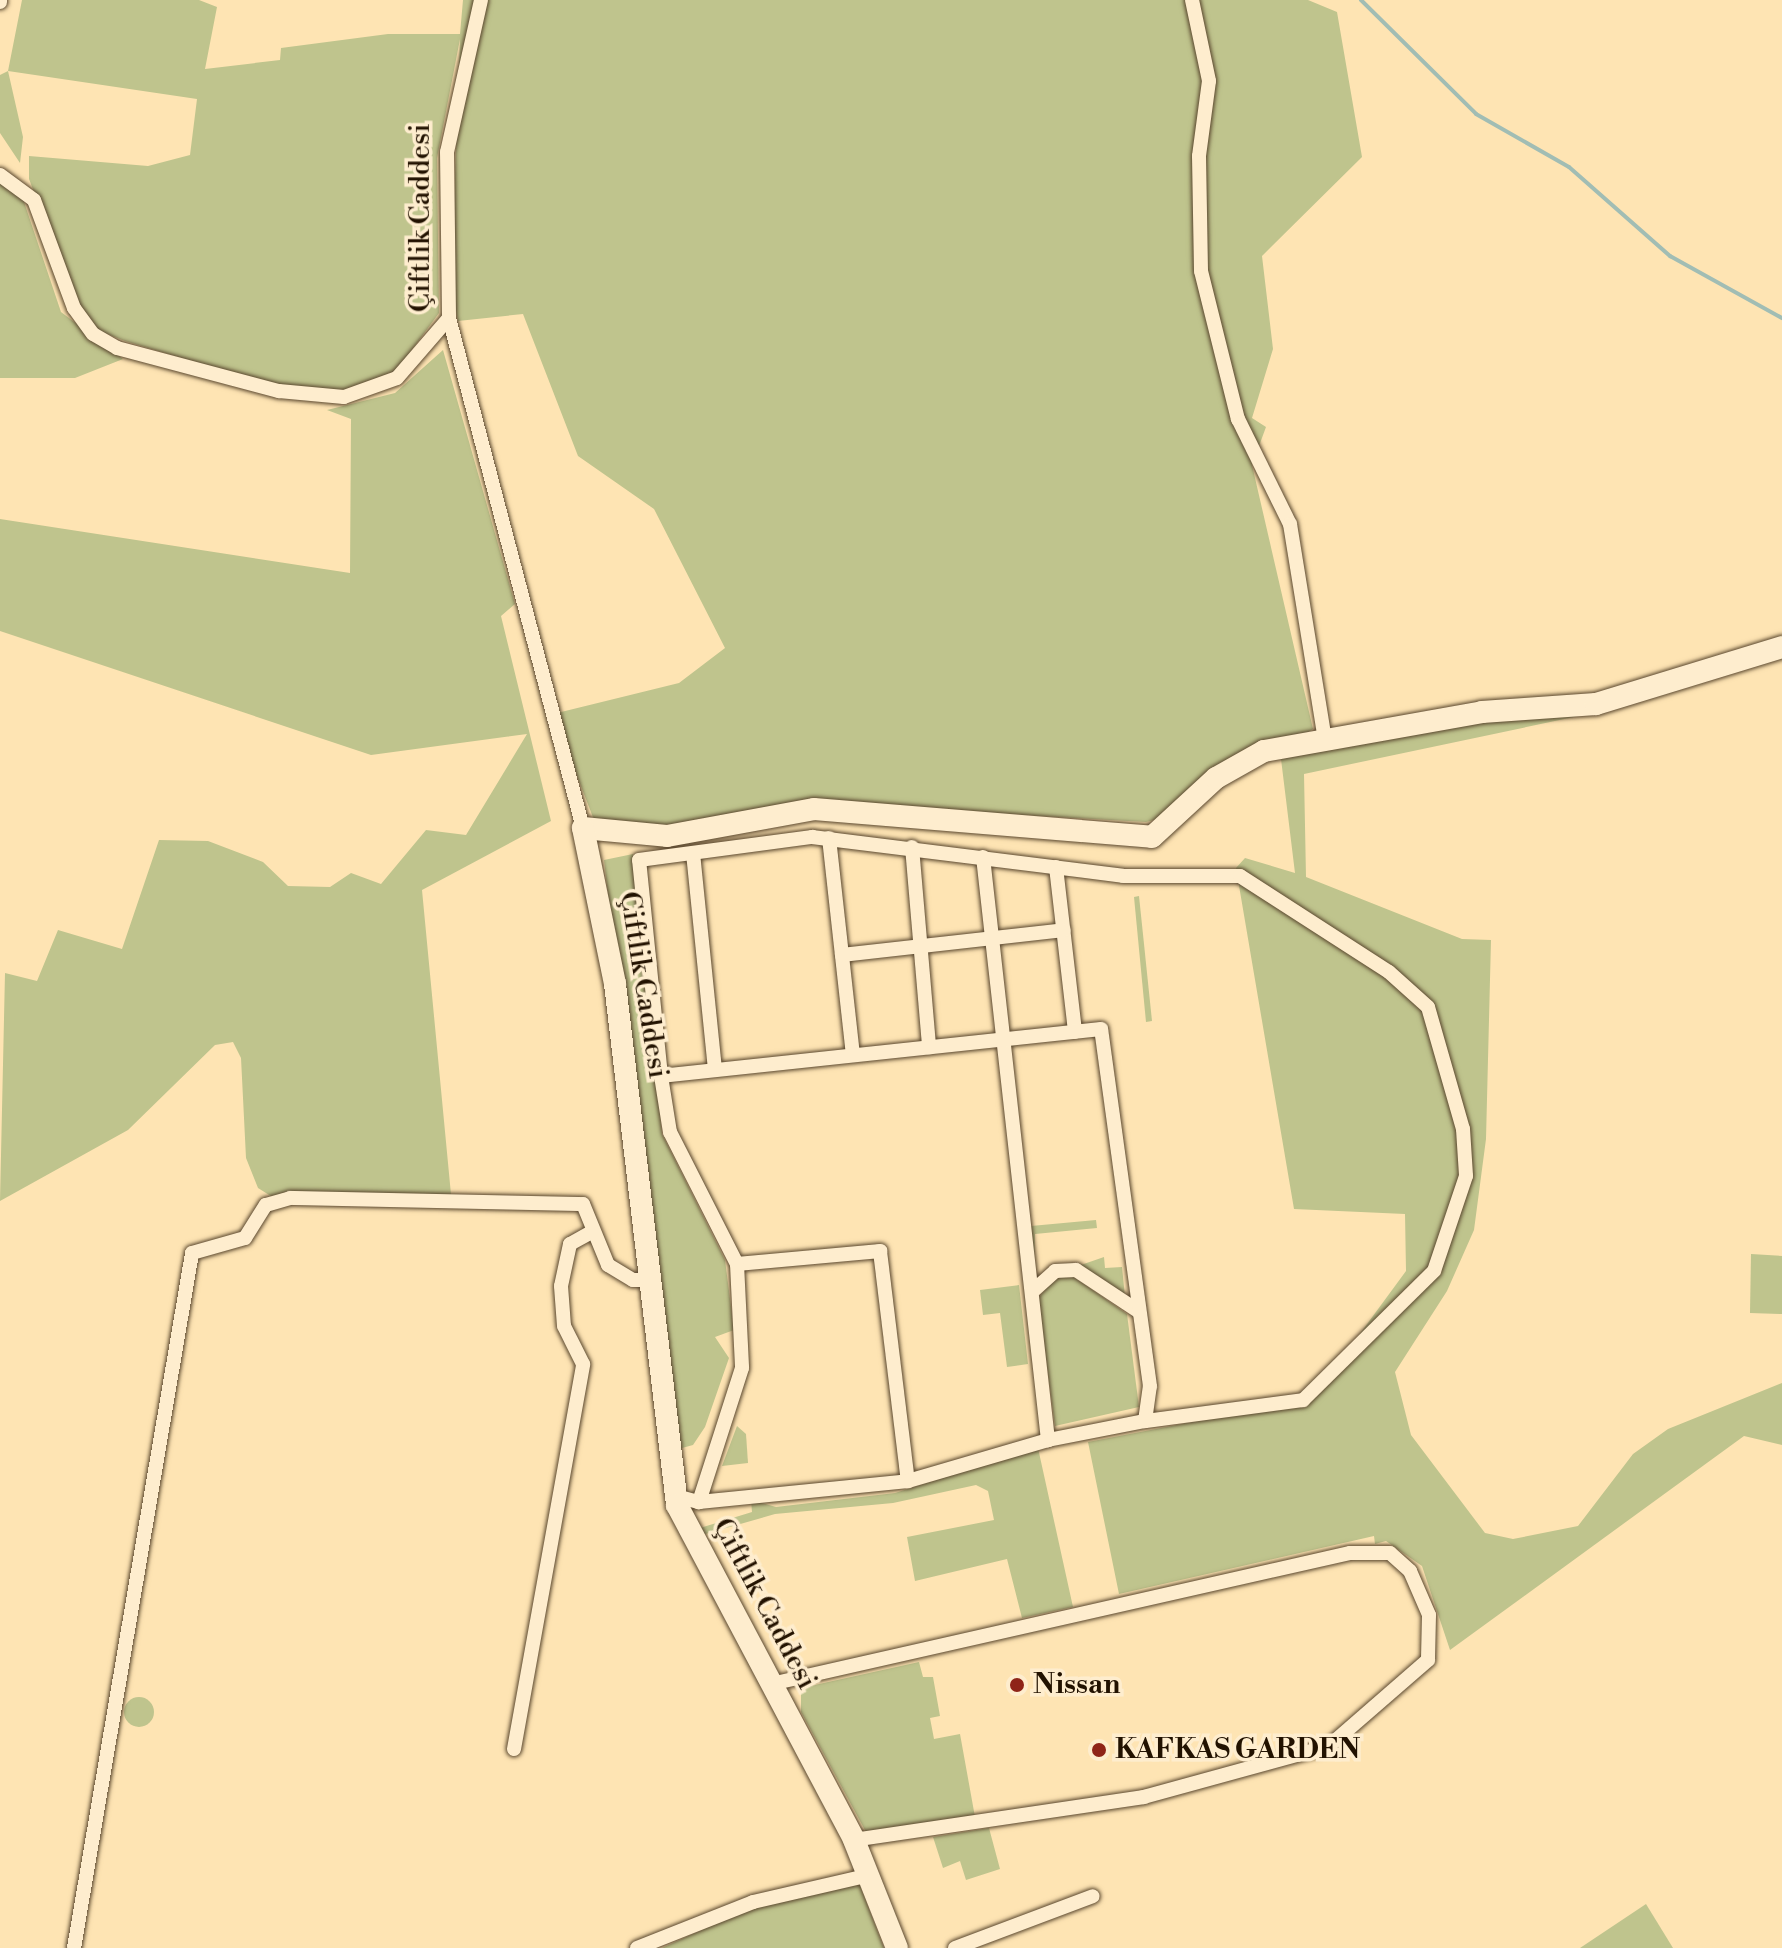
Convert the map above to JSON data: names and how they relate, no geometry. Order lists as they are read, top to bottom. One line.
{"streets":{"street":["Çiftlik Caddesi"]},"places":["Nissan","KAFKAS GARDEN"]}
